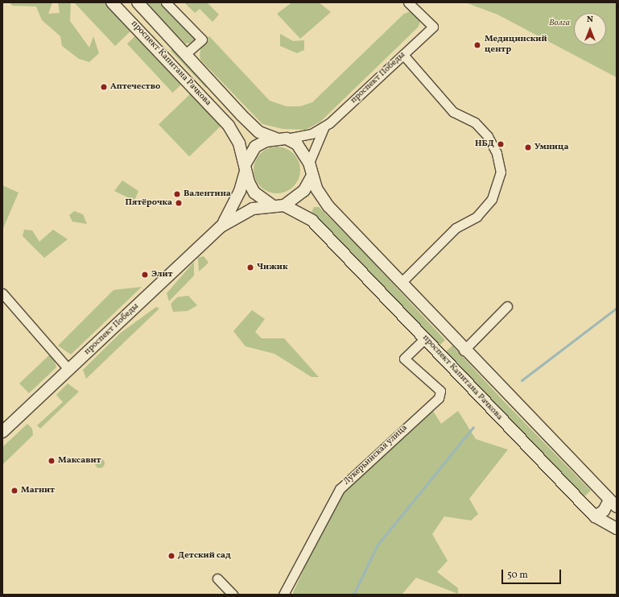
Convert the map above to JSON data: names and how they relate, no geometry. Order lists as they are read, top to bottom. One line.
{"streets":{"street":["проспект Капитана Рачкова","проспект Победы","Лукерьинская улица"]},"crossings":[["проспект Капитана Рачкова","Лукерьинская улица"]],"parks":["Волга"],"places":["Медицинский центр","Аптечество","НБД","Умница","Валентина","Пятёрочка","Чижик","Элит","Максавит","Магнит","Детский сад"],"scale_bar":"50 m","north":"top"}
